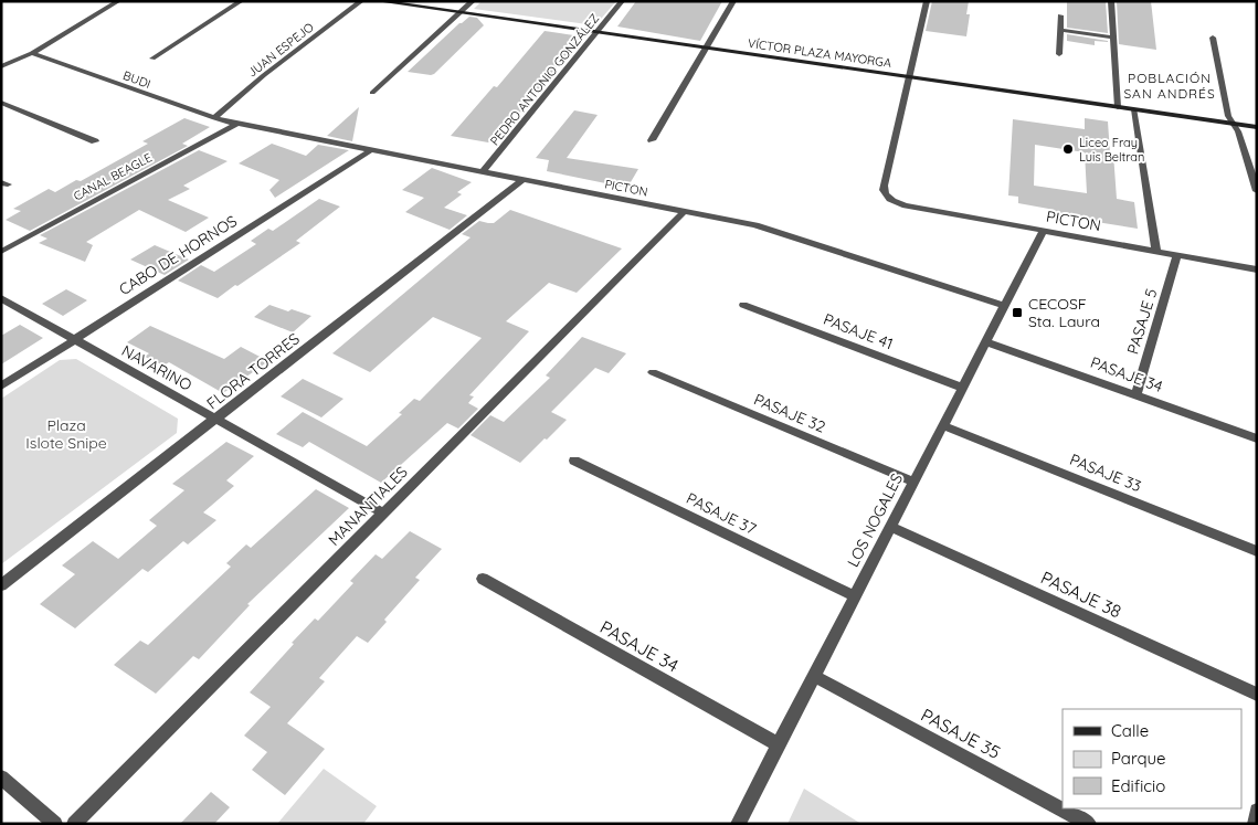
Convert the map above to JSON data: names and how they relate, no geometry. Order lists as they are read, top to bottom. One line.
{"streets":{"street":["JUAN ESPEJO","VÍCTOR PLAZA MAYORGA","BUDI","PEDRO ANTONIO GONZÁLEZ","CANAL BEAGLE","PICTON","CABO DE HORNOS","PASAJE 5","PASAJE 41","NAVARINO","FLORA TORRES","PASAJE 34","PASAJE 32","PASAJE 33","MANANTIALES","PASAJE 37","LOS NOGALES","PASAJE 38","PASAJE 35"]},"crossings":[["JUAN ESPEJO","BUDI"],["VÍCTOR PLAZA MAYORGA","PEDRO ANTONIO GONZÁLEZ"],["VÍCTOR PLAZA MAYORGA","PICTON"],["BUDI","CANAL BEAGLE"],["BUDI","PICTON"],["PEDRO ANTONIO GONZÁLEZ","PICTON"],["CANAL BEAGLE","PICTON"],["PICTON","CABO DE HORNOS"],["PICTON","PASAJE 5"],["PICTON","FLORA TORRES"],["PICTON","MANANTIALES"],["PICTON","LOS NOGALES"],["CABO DE HORNOS","NAVARINO"],["PASAJE 5","PASAJE 34"],["PASAJE 41","LOS NOGALES"],["NAVARINO","FLORA TORRES"],["NAVARINO","MANANTIALES"],["PASAJE 34","LOS NOGALES"],["PASAJE 32","LOS NOGALES"],["PASAJE 33","LOS NOGALES"],["PASAJE 37","LOS NOGALES"],["LOS NOGALES","PASAJE 38"],["LOS NOGALES","PASAJE 35"]],"districts":["POBLACIÓN SAN ANDRÉS"],"parks":["Plaza Islote Snipe"],"places":{"other":["Liceo Fray Luis Beltran"],"transit":["CECOSF Sta. Laura"]},"legend":["Calle","Parque","Edificio"]}
